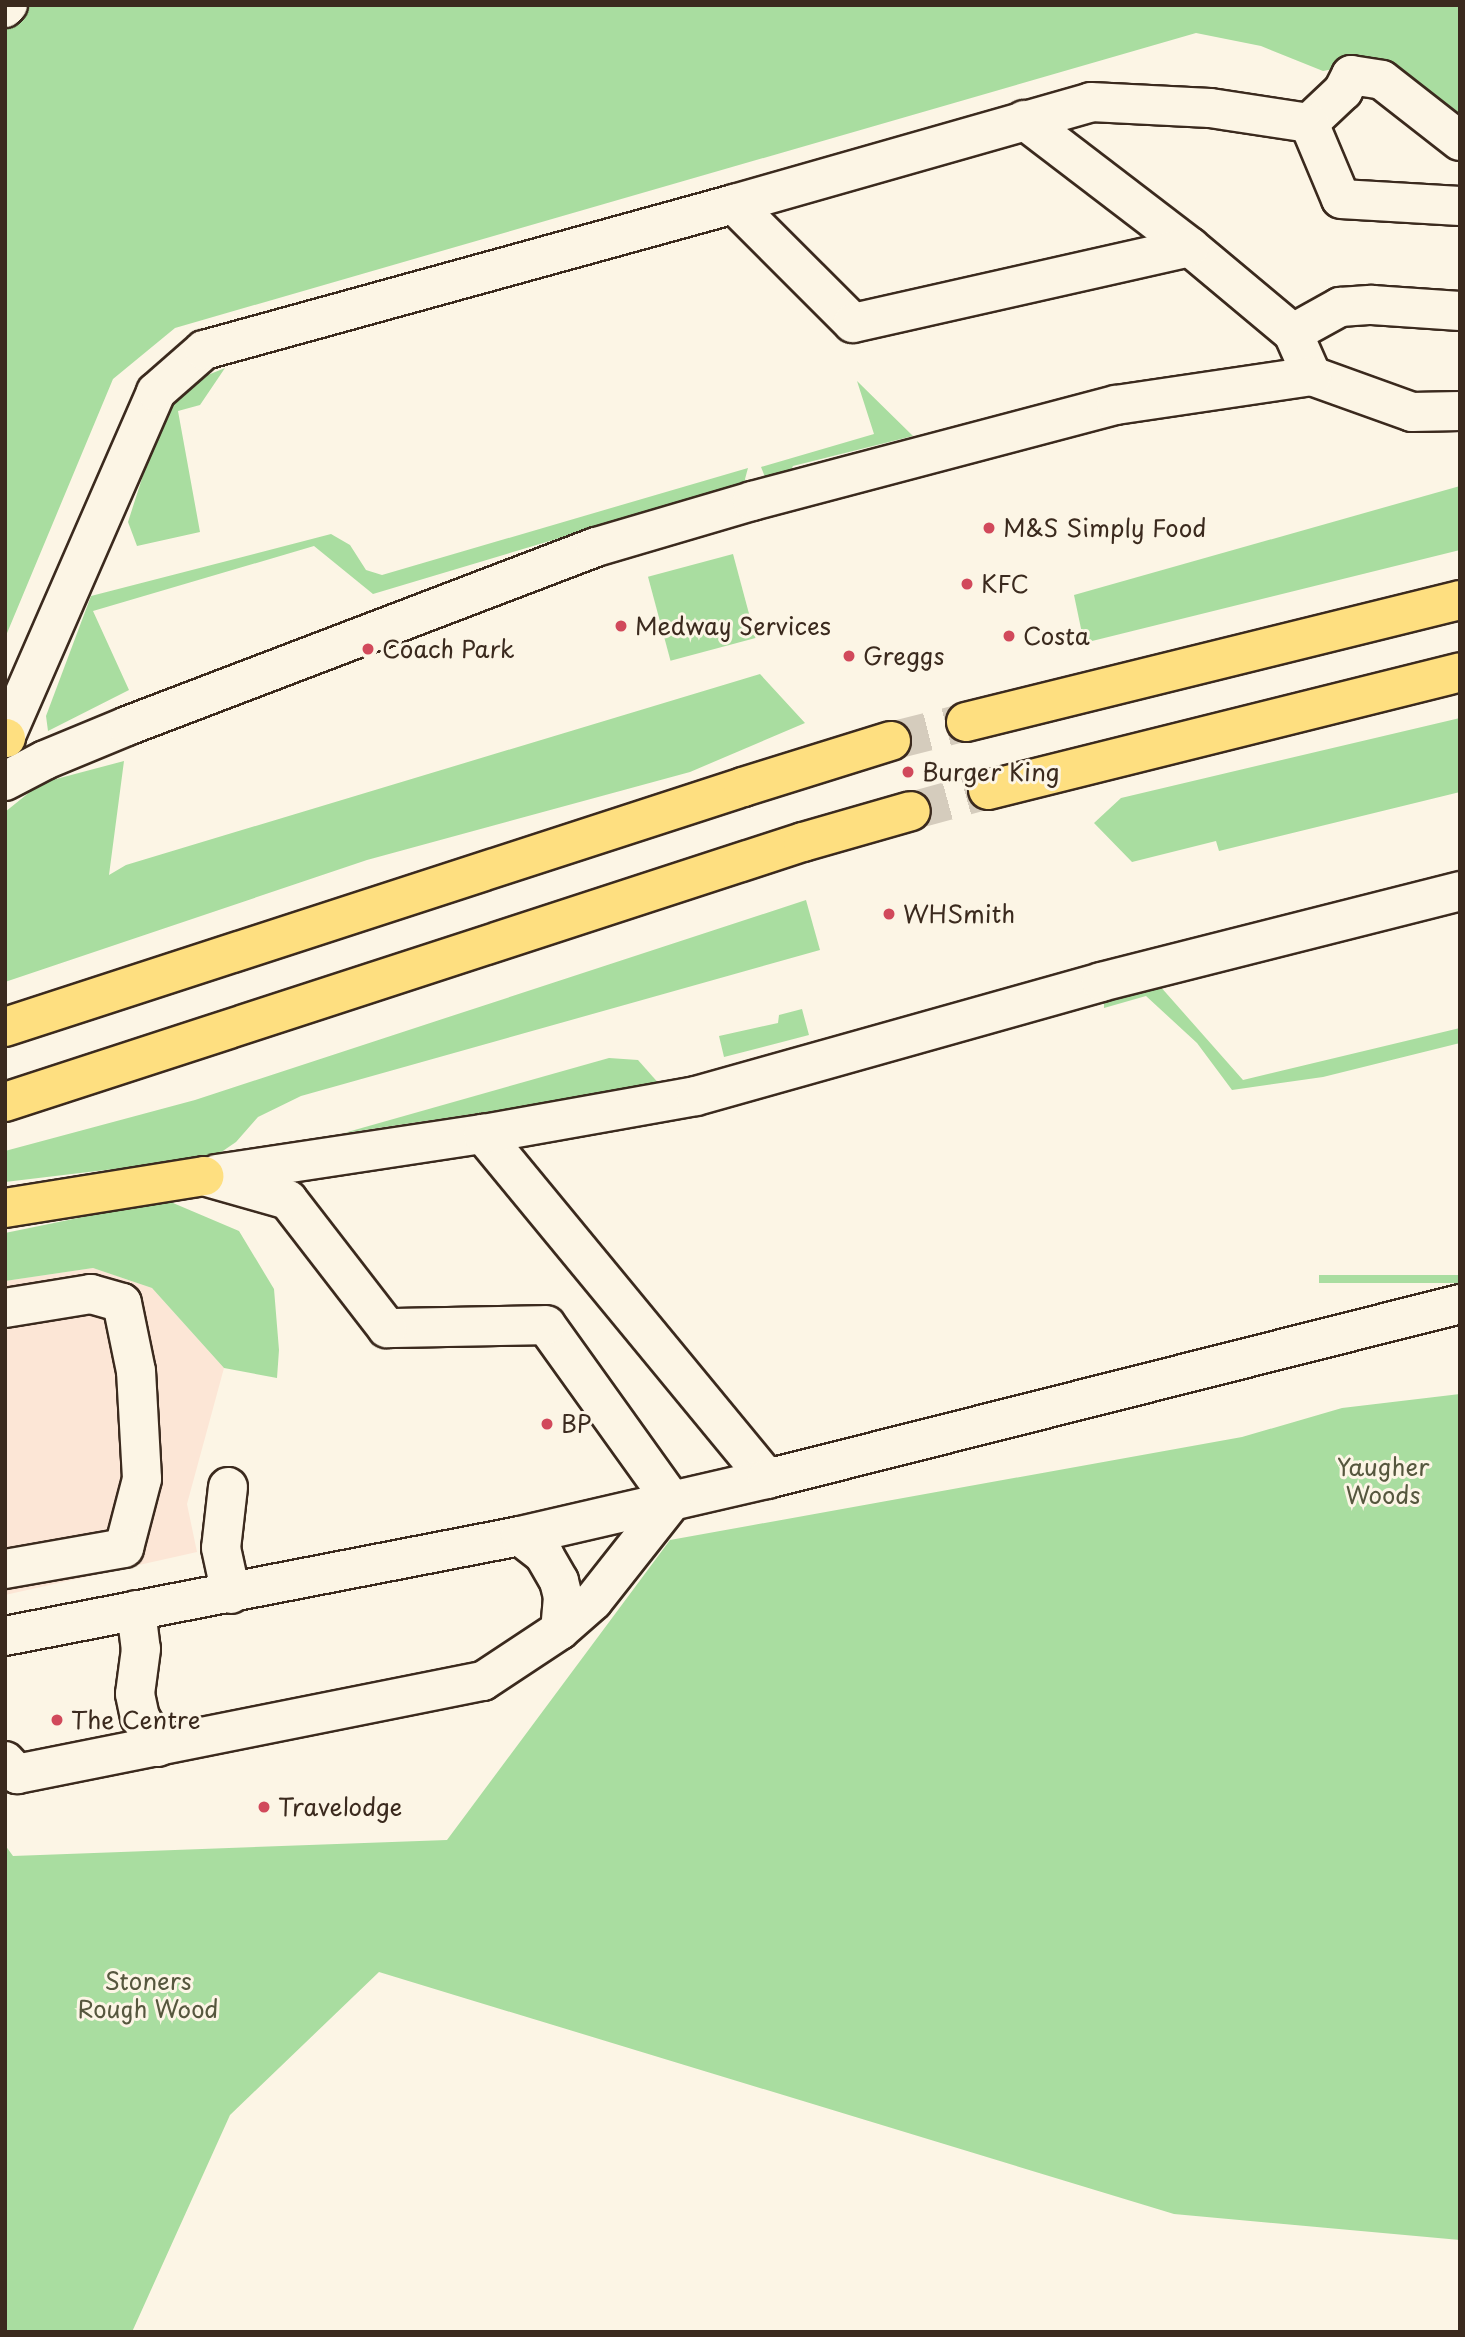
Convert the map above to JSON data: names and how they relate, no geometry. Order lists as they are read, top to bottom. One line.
{"parks":["Yaugher Woods","Stoners Rough Wood"],"places":["M&S Simply Food","KFC","Medway Services","Costa","Coach Park","Greggs","Burger King","WHSmith","BP","The Centre","Travelodge"]}
